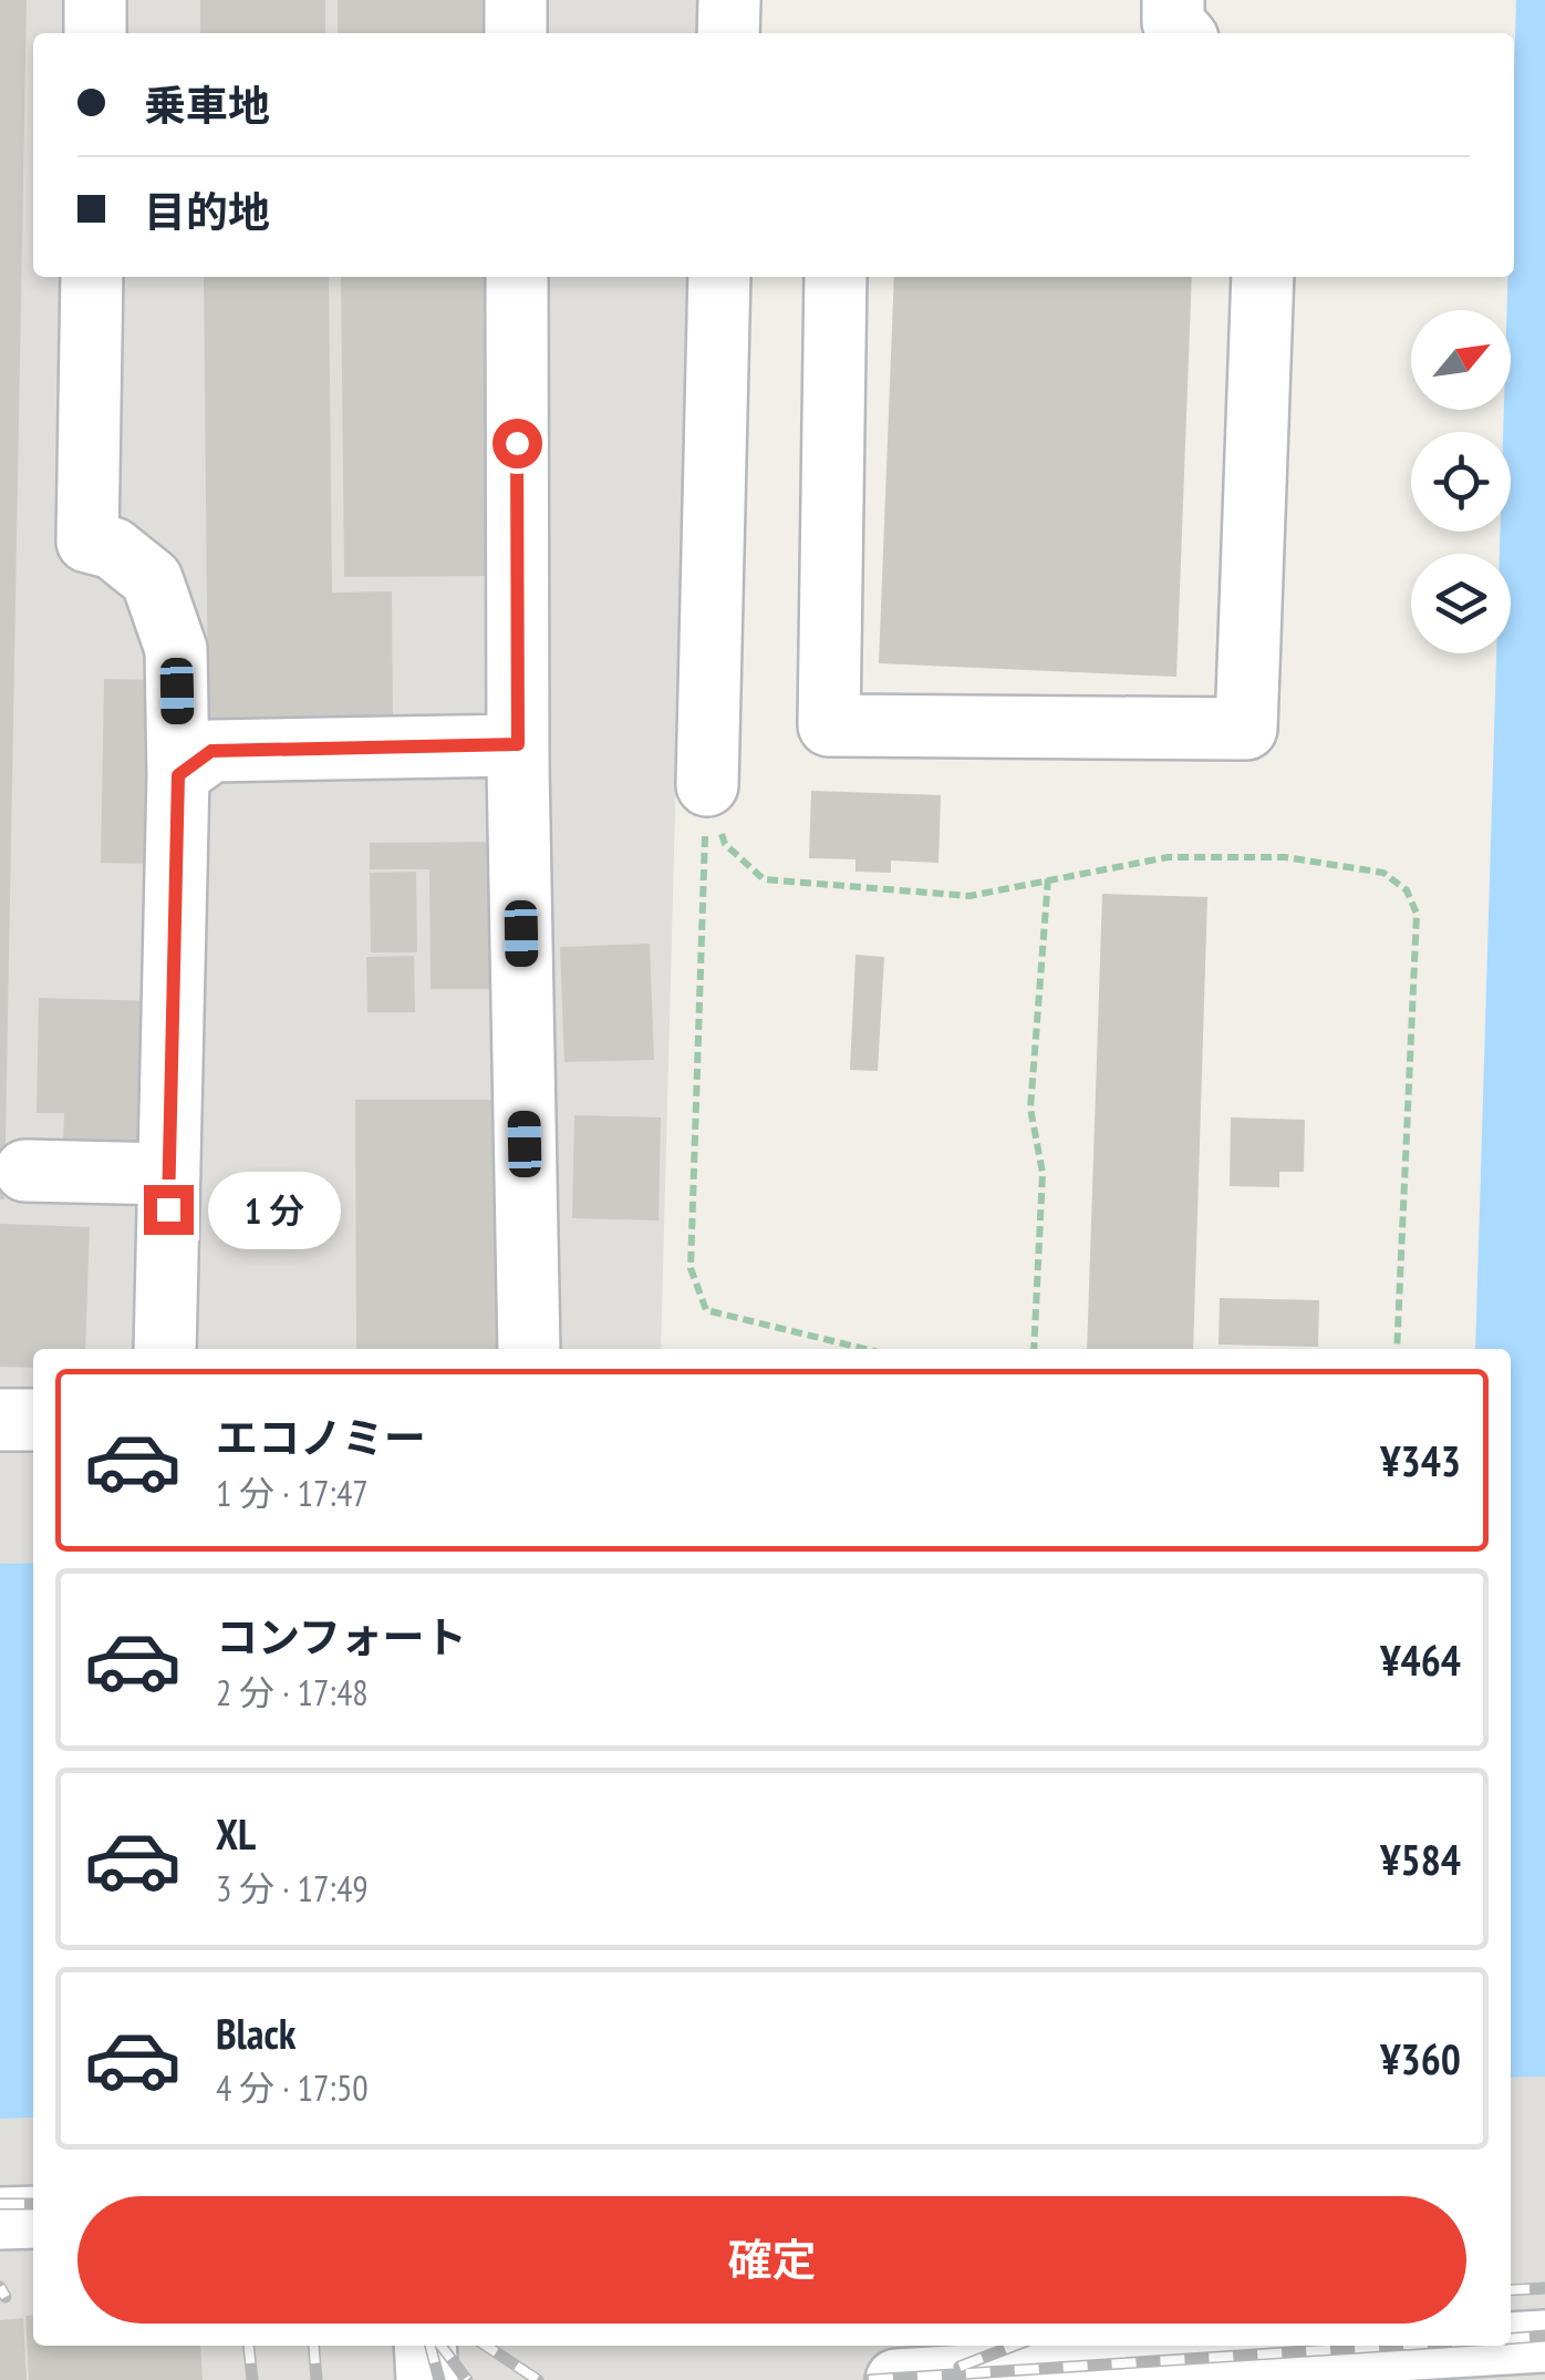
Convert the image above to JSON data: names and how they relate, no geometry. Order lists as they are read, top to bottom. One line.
{"north":"top right","page":{"banner":["乗車地","目的地"],"bubble":"1 分","list":[{"name":"エコノミー","note":"1 分 · 17:47","value":"¥343"},{"name":"コンフォート","note":"2 分 · 17:48","value":"¥464"},{"name":"XL","note":"3 分 · 17:49","value":"¥584"},{"name":"Black","note":"4 分 · 17:50","value":"¥360"}],"buttons":"確定"}}
